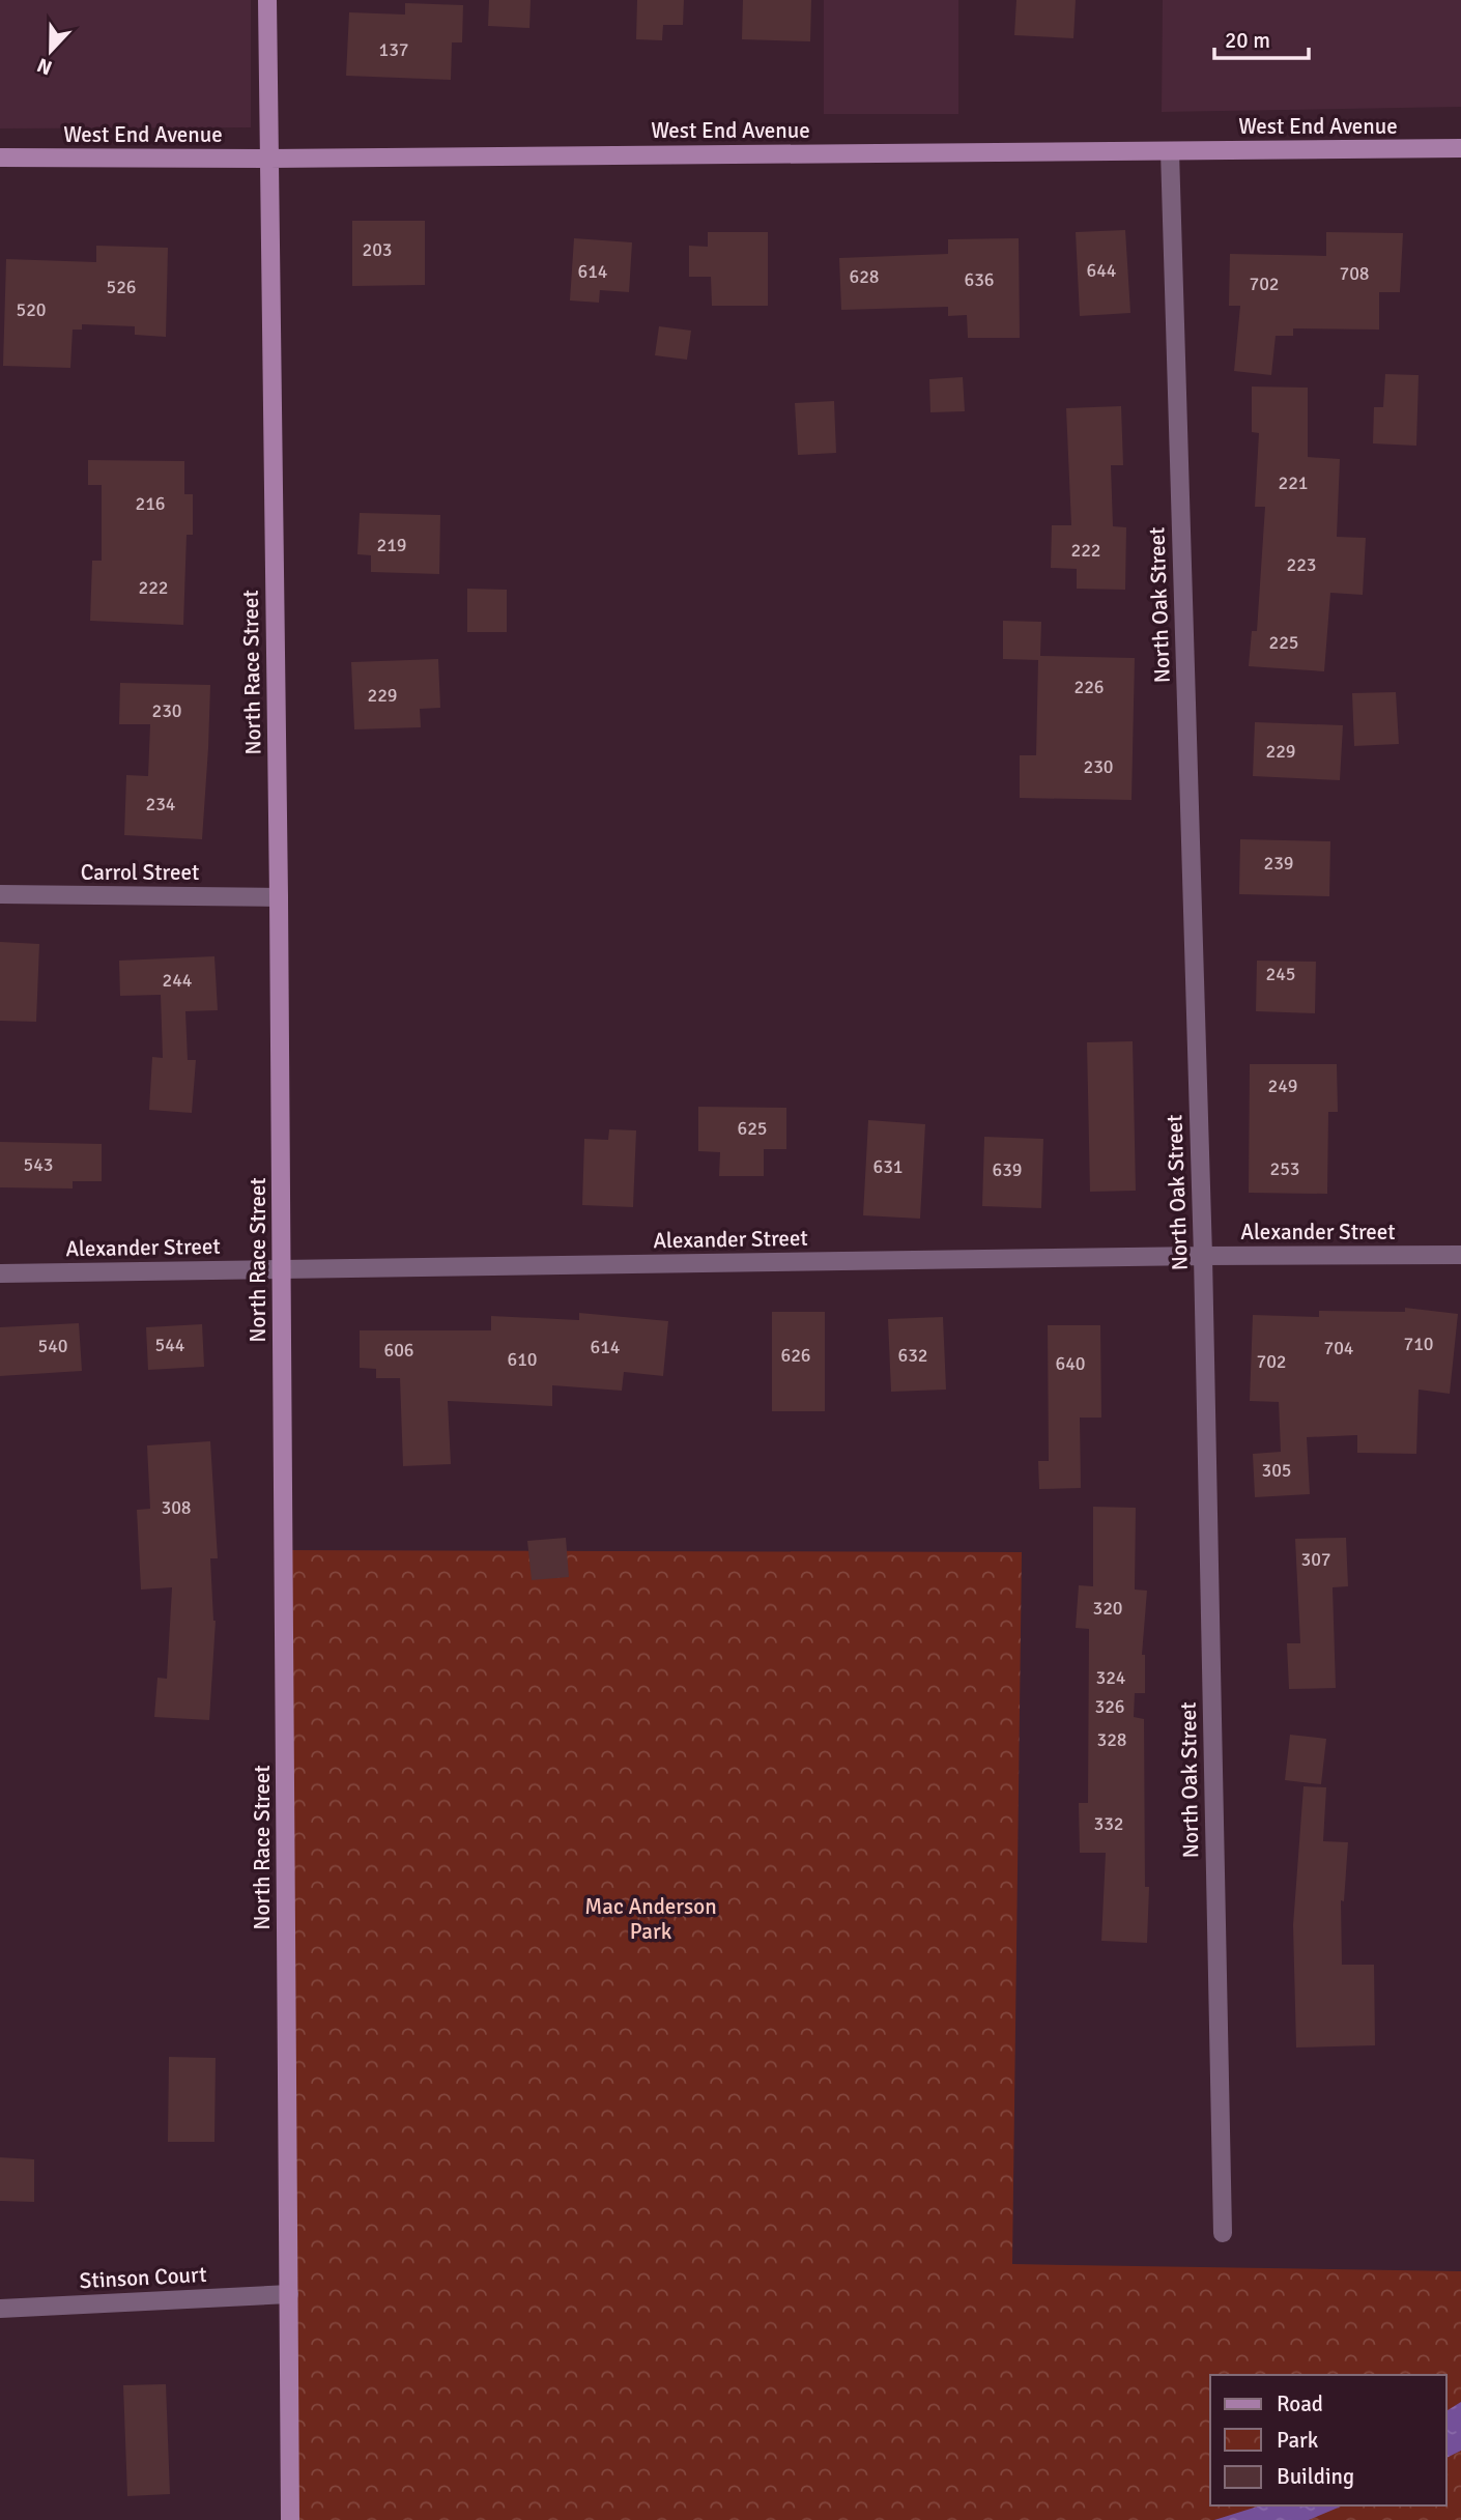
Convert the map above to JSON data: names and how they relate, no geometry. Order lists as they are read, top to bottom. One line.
{"streets":{"street":["West End Avenue","North Oak Street","North Race Street","Carrol Street","Alexander Street","Stinson Court"]},"crossings":[["West End Avenue","North Oak Street"],["West End Avenue","North Race Street"],["North Oak Street","Alexander Street"],["North Race Street","Carrol Street"],["North Race Street","Alexander Street"],["North Race Street","Stinson Court"]],"parks":["Mac Anderson Park"],"house_numbers":["137","203","644","614","708","628","636","702","526","520","221","216","219","222","223","222","225","226","229","230","229","230","234","239","245","244","249","625","543","631","253","639","710","544","540","614","704","606","626","632","610","702","640","305","308","307","320","324","326","328","332"],"legend":["Road","Park","Building"],"scale_bar":"20 m","north":"bottom"}
